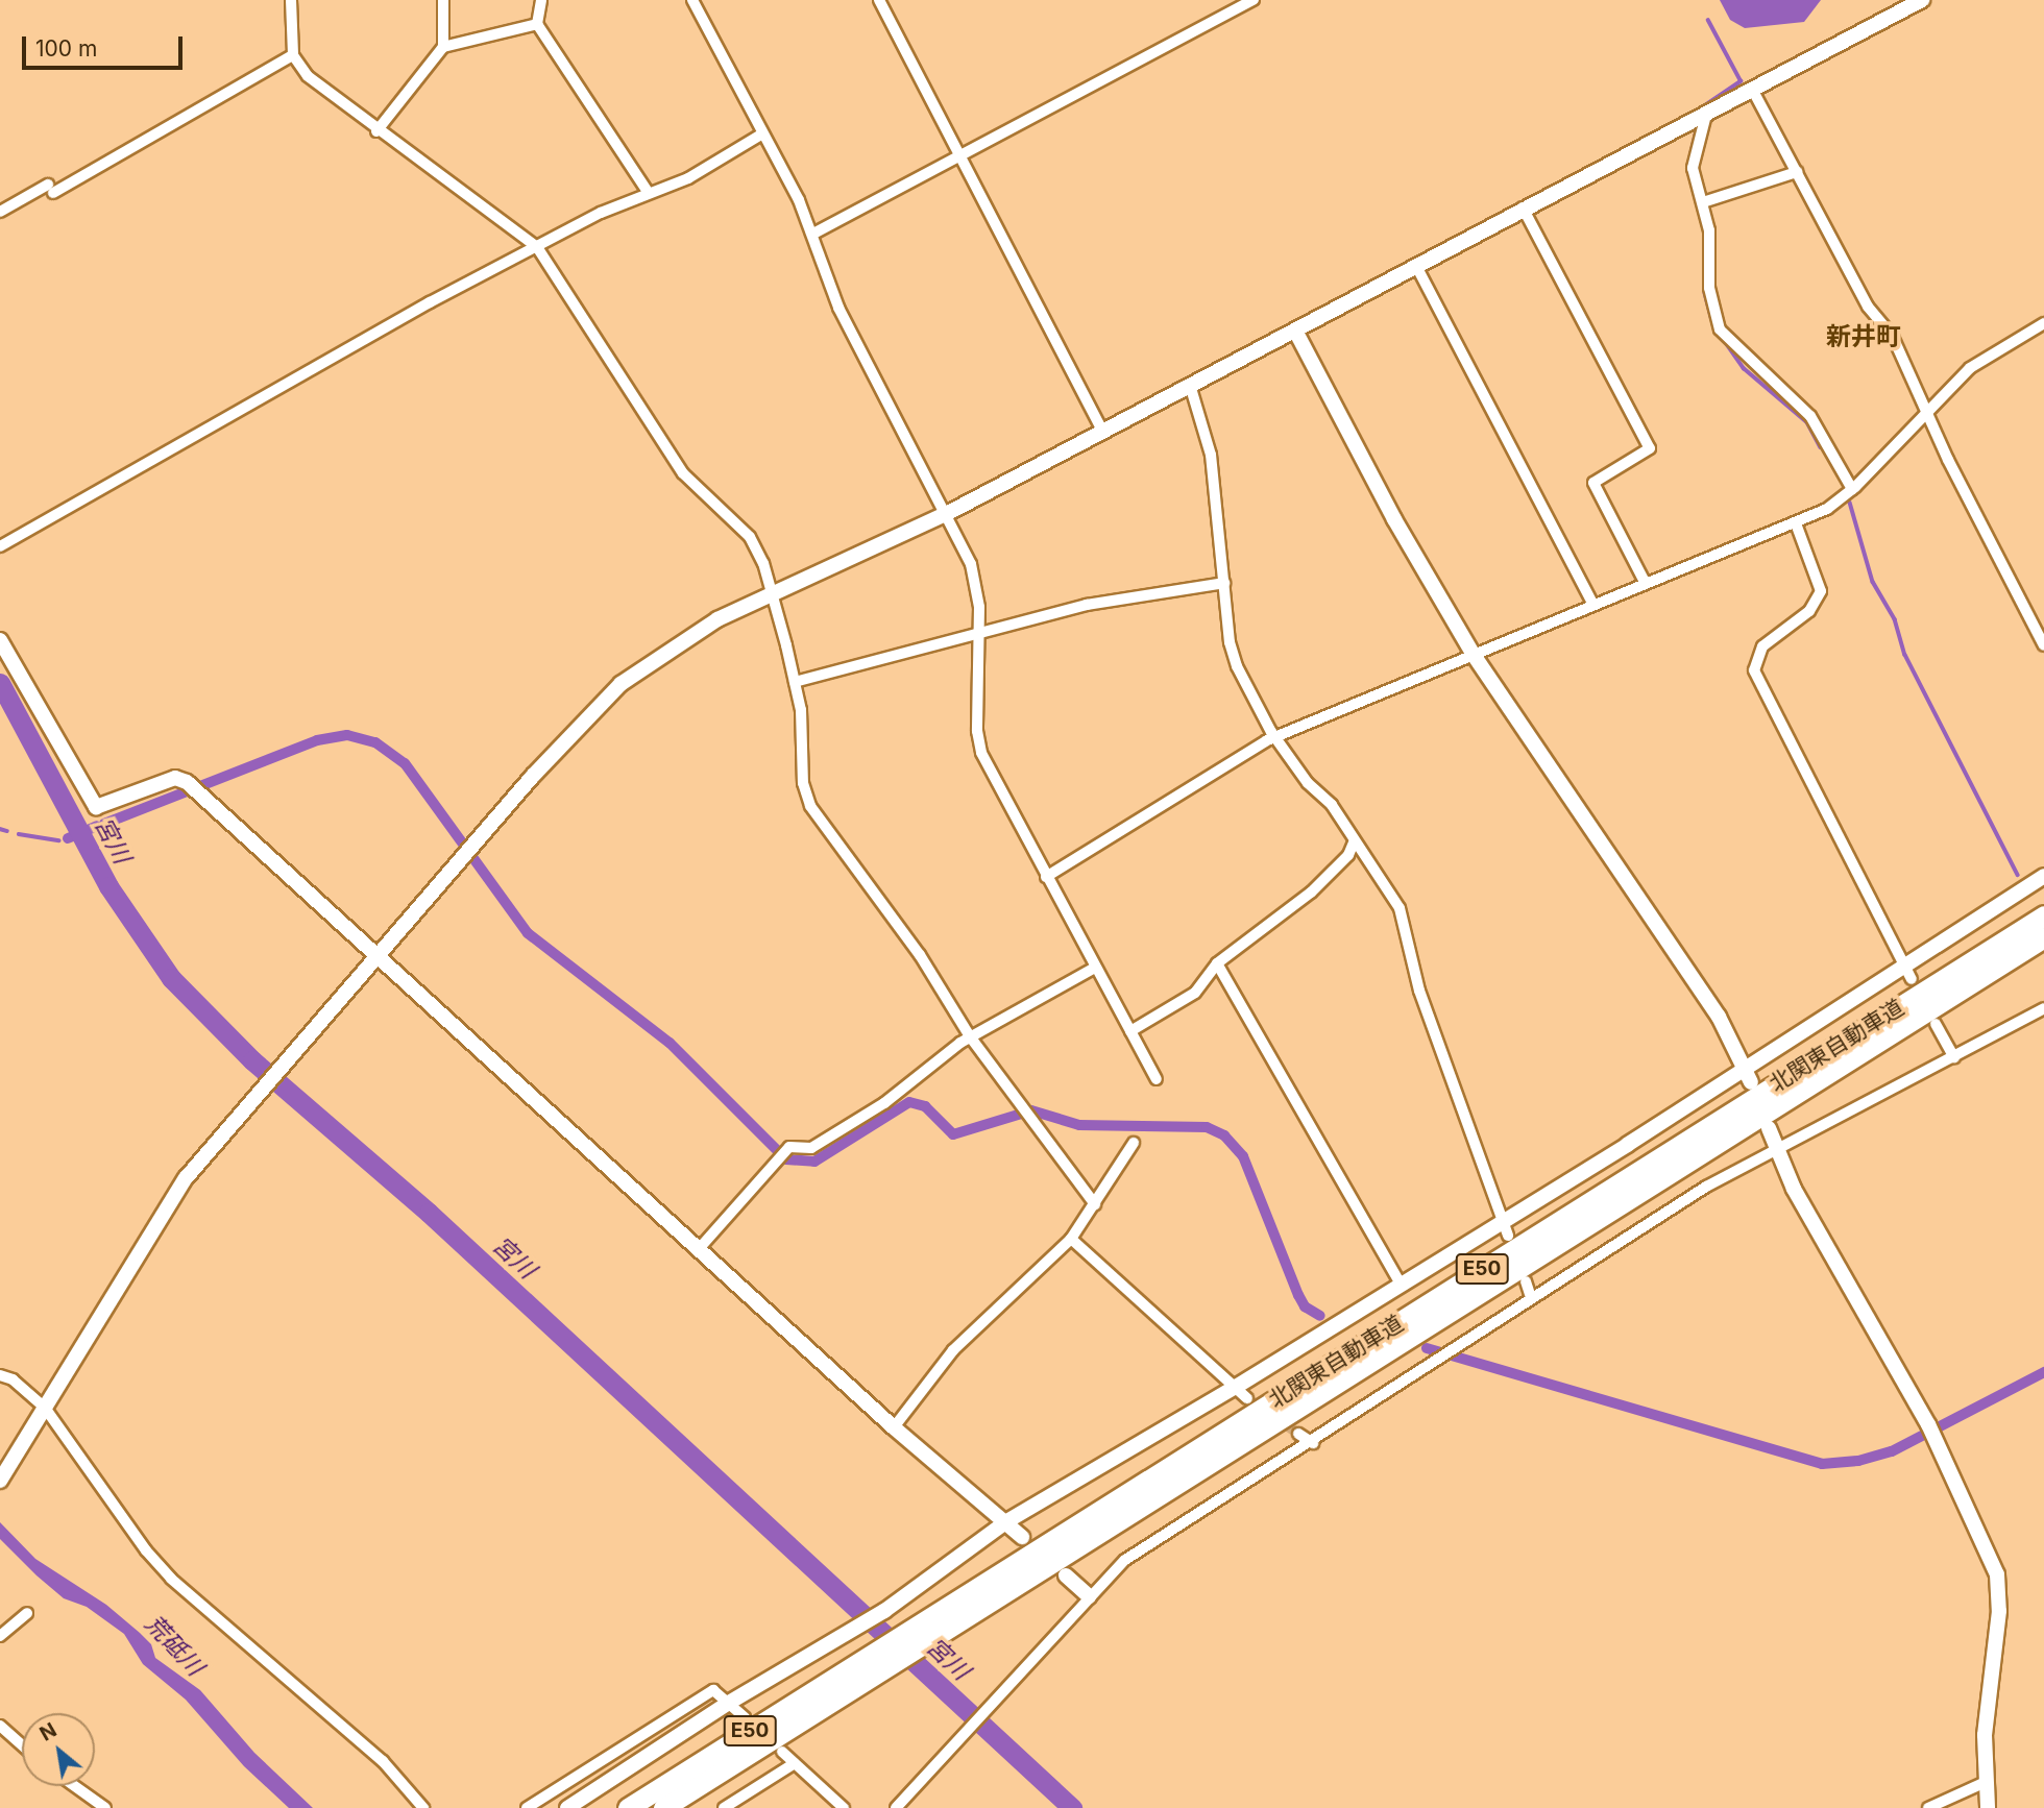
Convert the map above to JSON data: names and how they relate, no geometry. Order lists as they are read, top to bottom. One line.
{"streets":{"highway":["北関東自動車道","E50"]},"districts":["新井町"],"water":["宮川","荒砥川"],"scale_bar":"100 m","north":"top left"}
